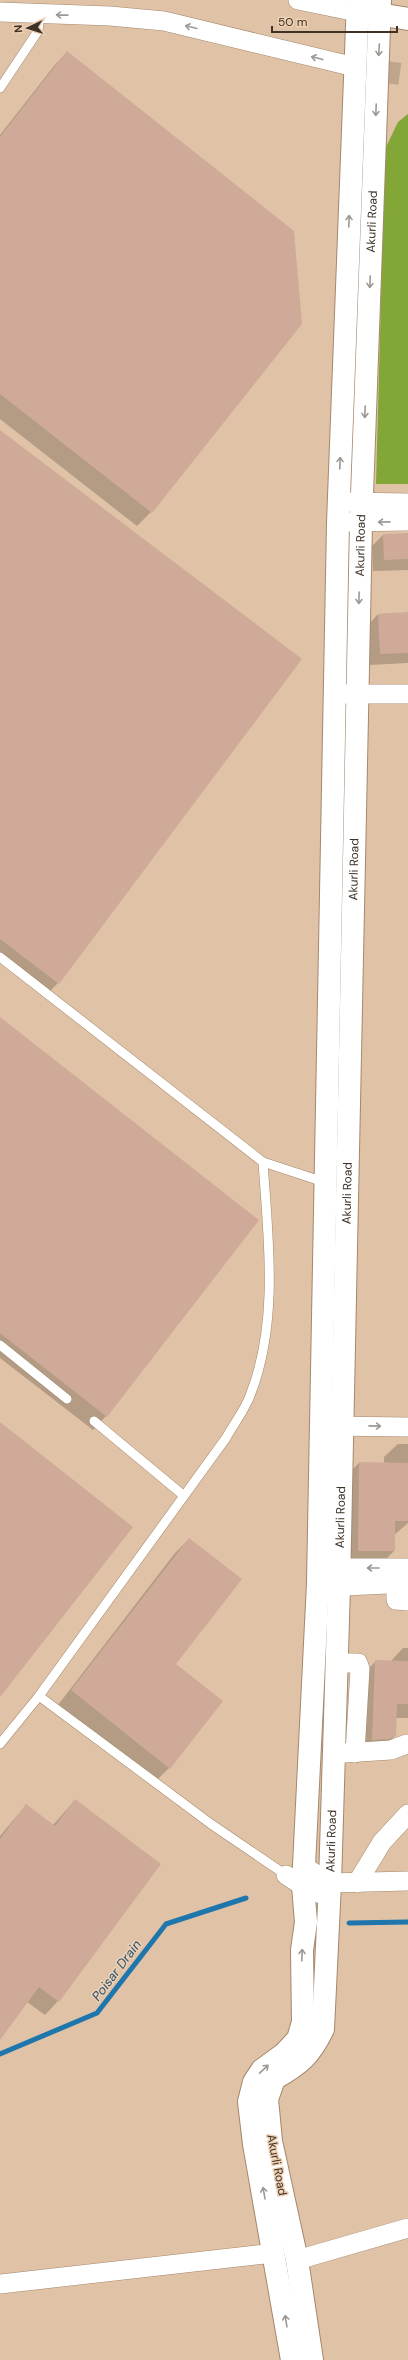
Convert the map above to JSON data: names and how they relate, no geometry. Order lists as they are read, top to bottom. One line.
{"streets":{"street":["Akurli Road"]},"water":["Poisar Drain"],"scale_bar":"50 m","north":"left"}
